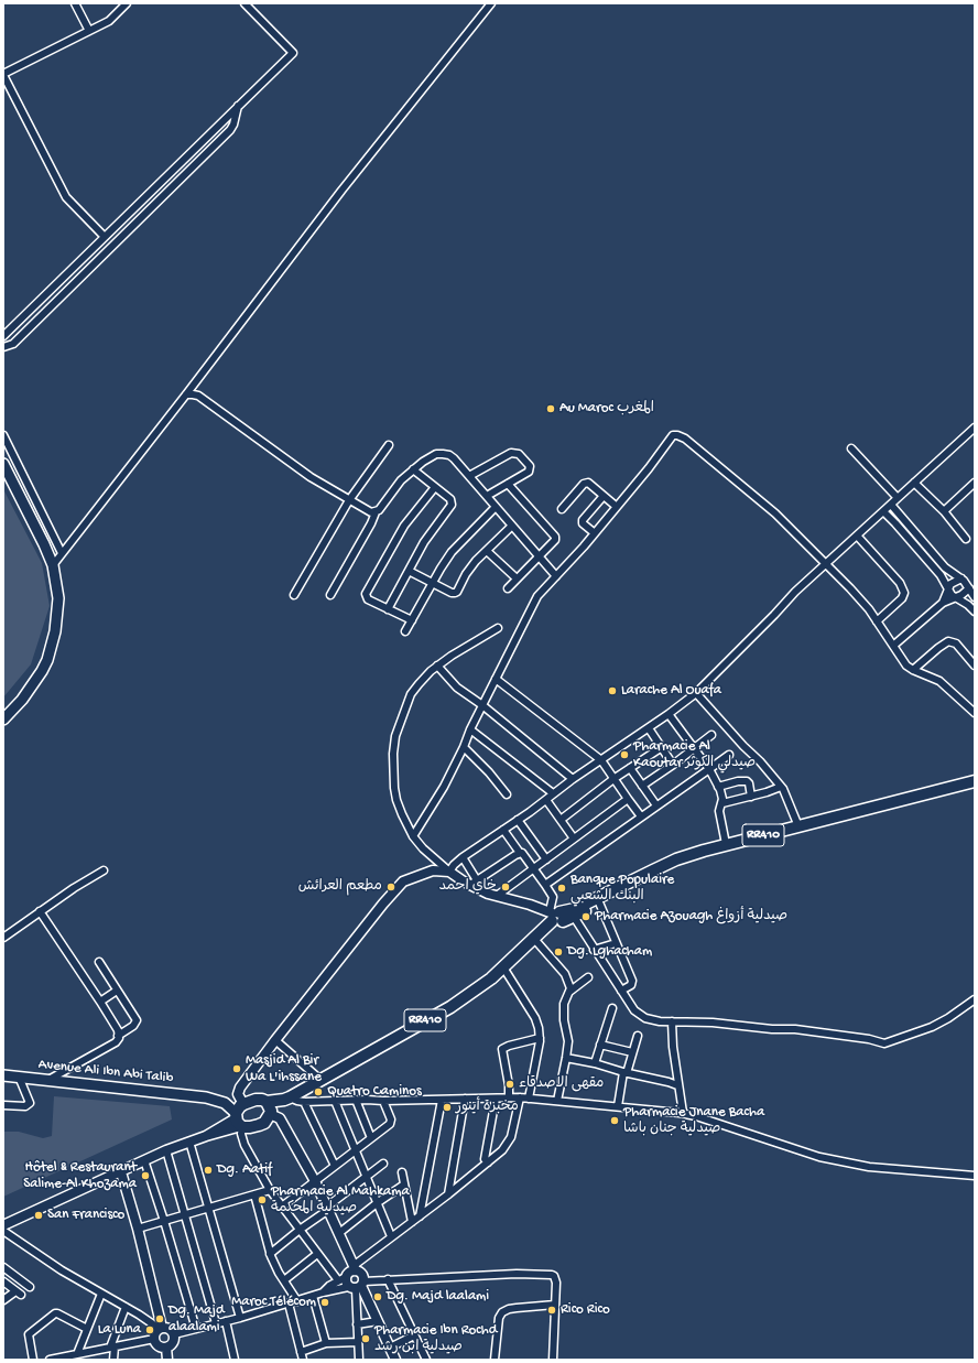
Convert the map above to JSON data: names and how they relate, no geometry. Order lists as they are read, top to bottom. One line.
{"streets":{"highway":["RR410"],"main road":["Avenue Ali Ibn Abi Talib"]},"crossings":[["RR410","Avenue Ali Ibn Abi Talib"]],"places":["Au Maroc المغرب","Larache Al Ouafa","Pharmacie Al Kaoutar صيدلي الكوثر","مطعم العرائش","خاي احمد","Banque Populaire البنك الشعبي","Pharmacie Azouagh صيدلية أزواغ","Dg. Lghacham","Masjid Al Bir Wa L'ihssane","مقهى الاصدقاء","Quatro Caminos","مخبزة أينور","Pharmacie Jnane Bacha صيدلية جنان باشا","Dg. Aatif","Hôtel & Restaurant Salime-Al Khozama","Pharmacie Al Mahkama صيدلية المحكمة","San Francisco","Dg. Majd laalami","Maroc Télécom","Rico Rico","Dg. Majd alaalami","La Luna","Pharmacie Ibn Rochd صيدلية ابن رشد"]}
